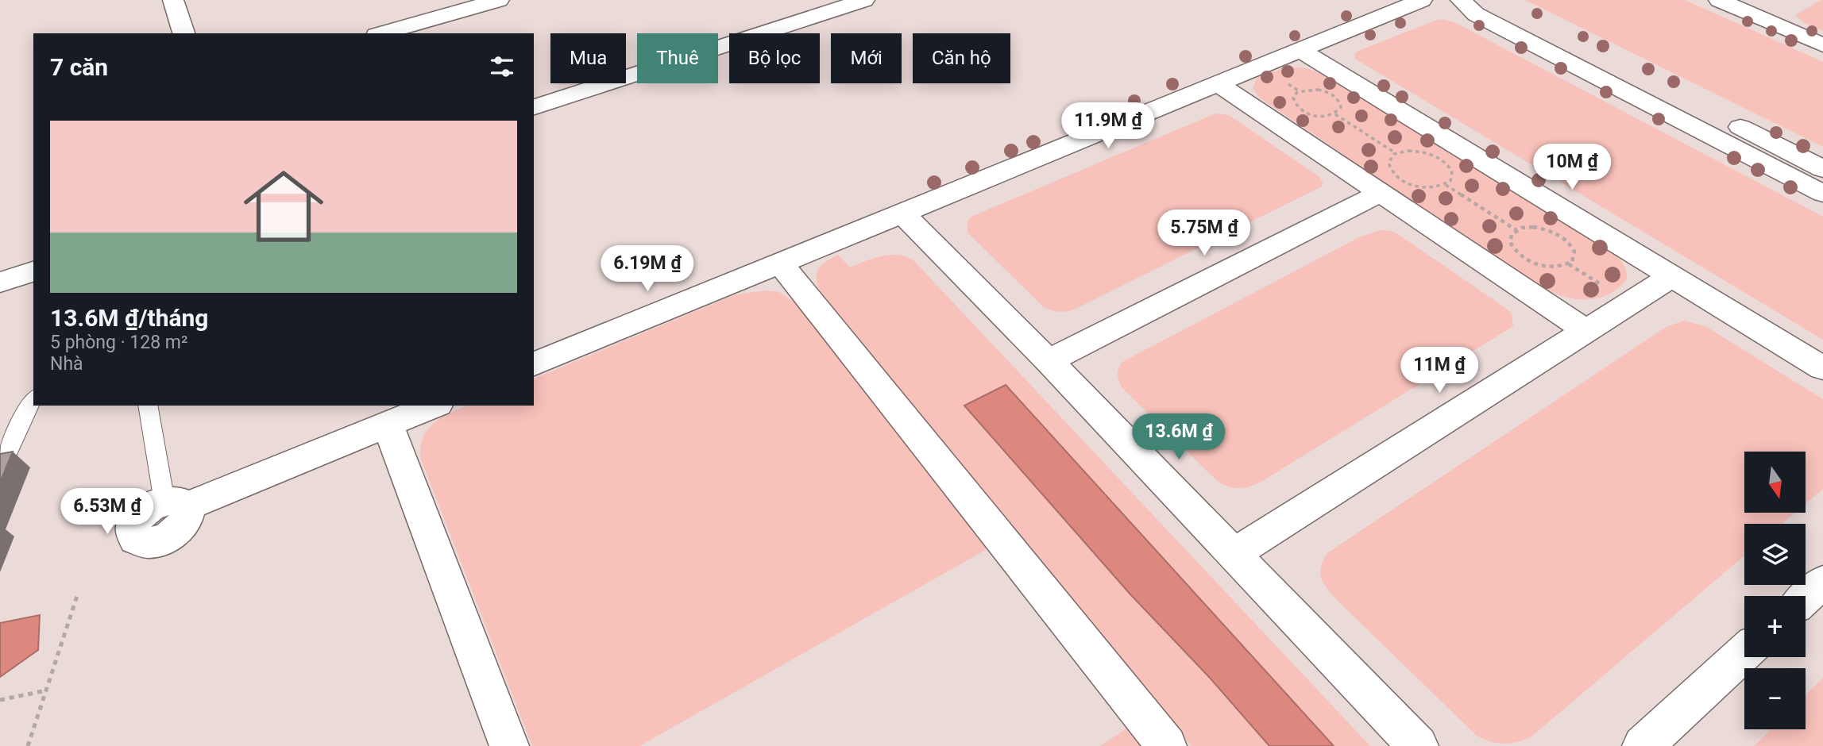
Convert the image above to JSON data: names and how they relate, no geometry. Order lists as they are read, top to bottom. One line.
{"north":"bottom","page":{"chip":["Mua","Thuê","Bộ lọc","Mới","Căn hộ"],"heading":"7 căn","list":[{"name":"13.6M ₫/tháng","note":"5 phòng · 128 m² · Nhà"}],"price":["11.9M ₫","10M ₫","5.75M ₫","6.19M ₫","11M ₫","13.6M ₫","6.53M ₫"],"map_buttons":["+","−"]}}
